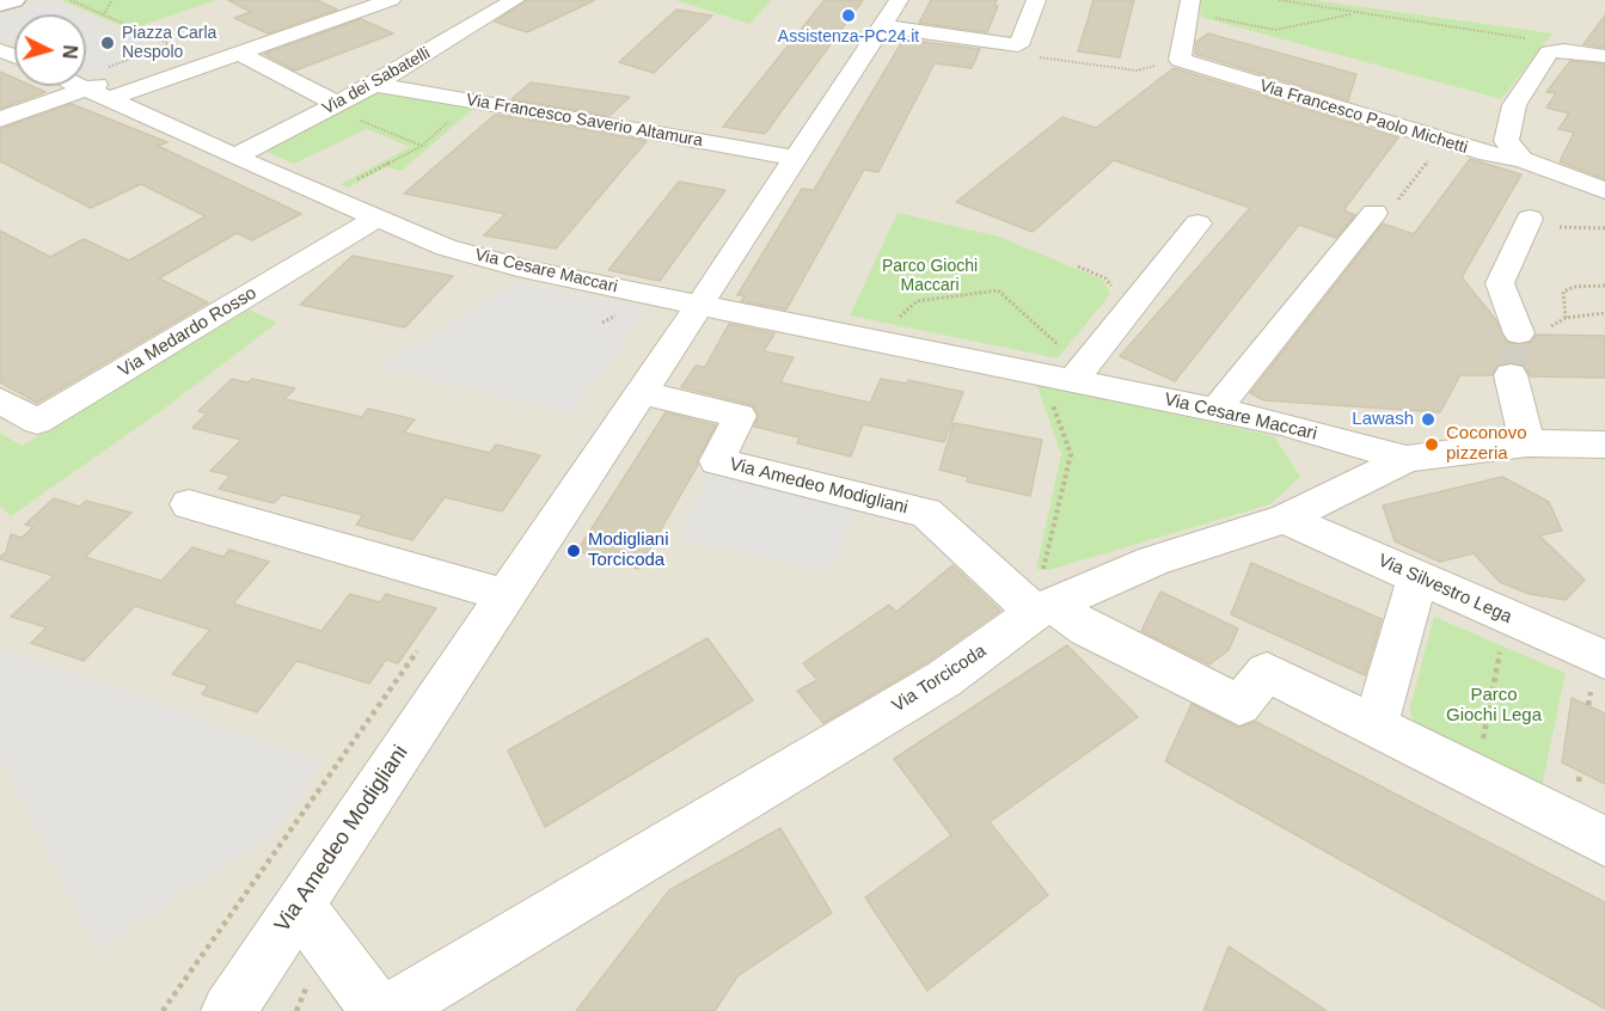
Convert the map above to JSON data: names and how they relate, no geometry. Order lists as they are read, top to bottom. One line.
{"streets":{"street":["Via dei Sabatelli","Via Francesco Paolo Michetti","Via Francesco Saverio Altamura","Via Cesare Maccari","Via Medardo Rosso","Via Amedeo Modigliani","Via Silvestro Lega","Via Torcicoda"]},"crossings":[["Via dei Sabatelli","Via Francesco Saverio Altamura"],["Via dei Sabatelli","Via Cesare Maccari"],["Via Francesco Saverio Altamura","Via Amedeo Modigliani"],["Via Cesare Maccari","Via Medardo Rosso"],["Via Cesare Maccari","Via Amedeo Modigliani"],["Via Cesare Maccari","Via Torcicoda"],["Via Amedeo Modigliani","Via Torcicoda"],["Via Silvestro Lega","Via Torcicoda"]],"parks":["Parco Giochi Maccari","Parco Giochi Lega"],"places":["Assistenza-PC24.it","Piazza Carla Nespolo","Lawash","Coconovo pizzeria","Modigliani Torcicoda"],"north":"right"}
